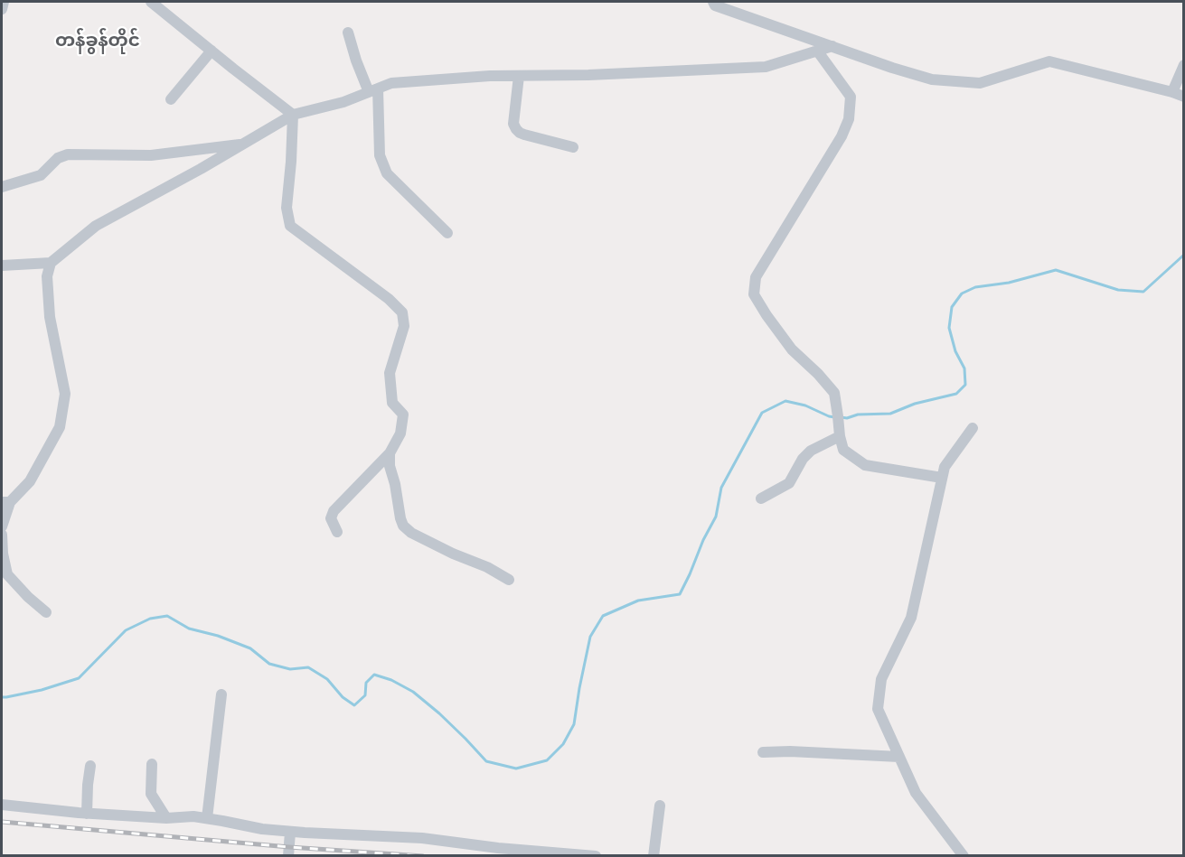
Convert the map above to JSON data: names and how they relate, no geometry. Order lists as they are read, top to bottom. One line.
{"districts":["တန်ခွန်တိုင်"]}
